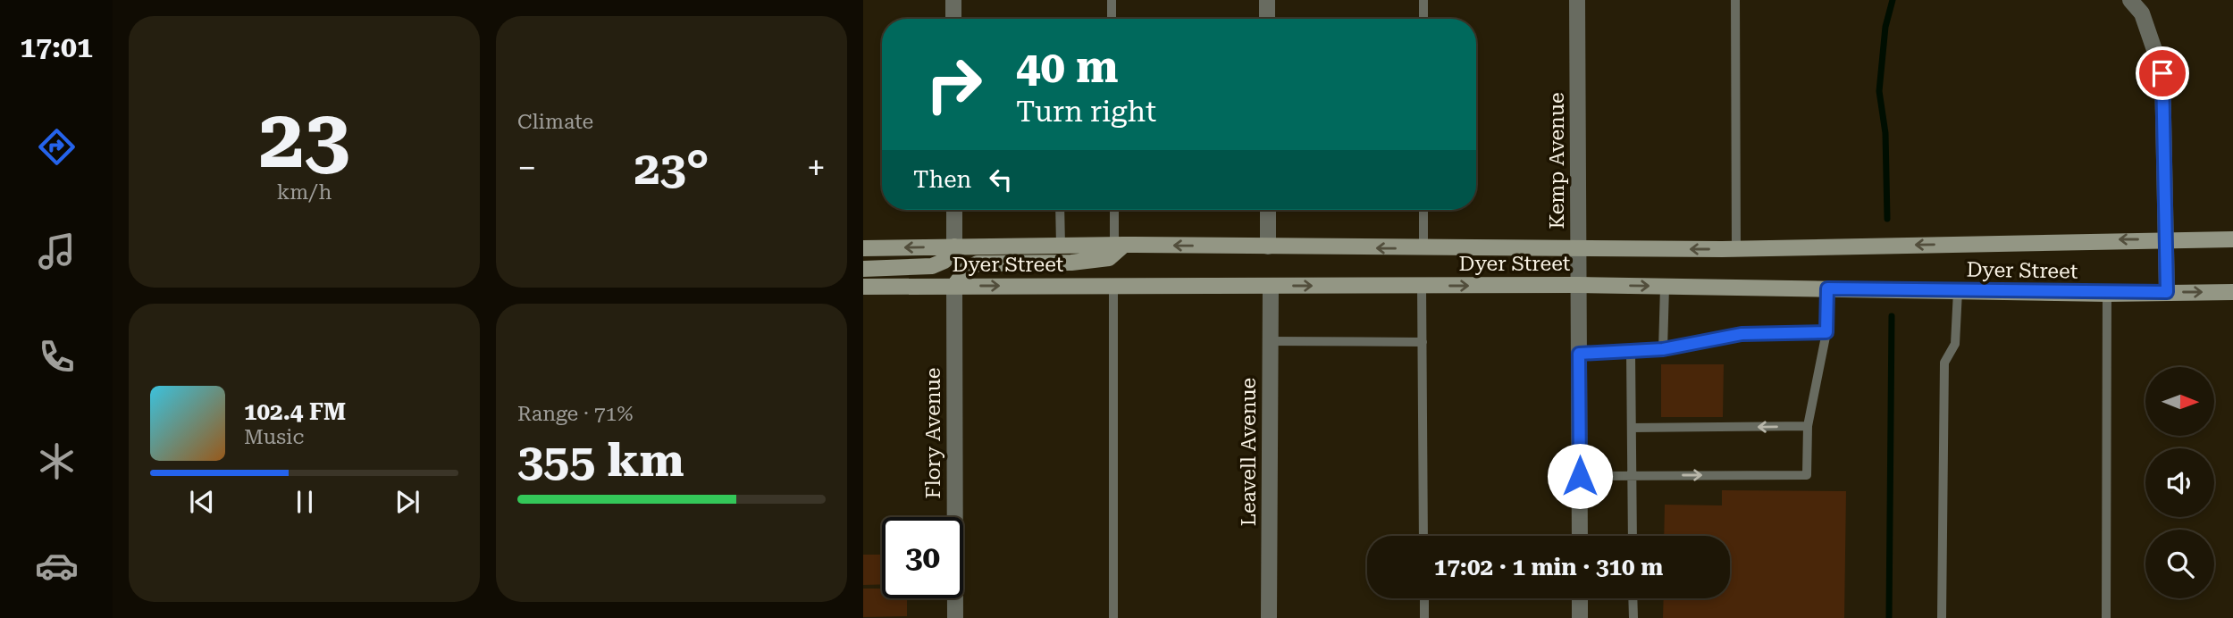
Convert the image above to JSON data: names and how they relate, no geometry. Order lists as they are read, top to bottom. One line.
{"streets":{"main road":["Dyer Street"],"street":["Kemp Avenue","Flory Avenue","Leavell Avenue"]},"crossings":[["Kemp Avenue","Dyer Street"],["Dyer Street","Flory Avenue"],["Dyer Street","Leavell Avenue"]],"north":"right","page":{"tabs":"17:01","tile":[["23","km/h"],"Climate",["Range · 71%","355 km"]],"turn":["40 m","Turn right"],"heat":["−","23°","+"],"then":"Then","song":["102.4 FM","Music"],"limit":"30","trip":"17:02 · 1 min · 310 m"}}
